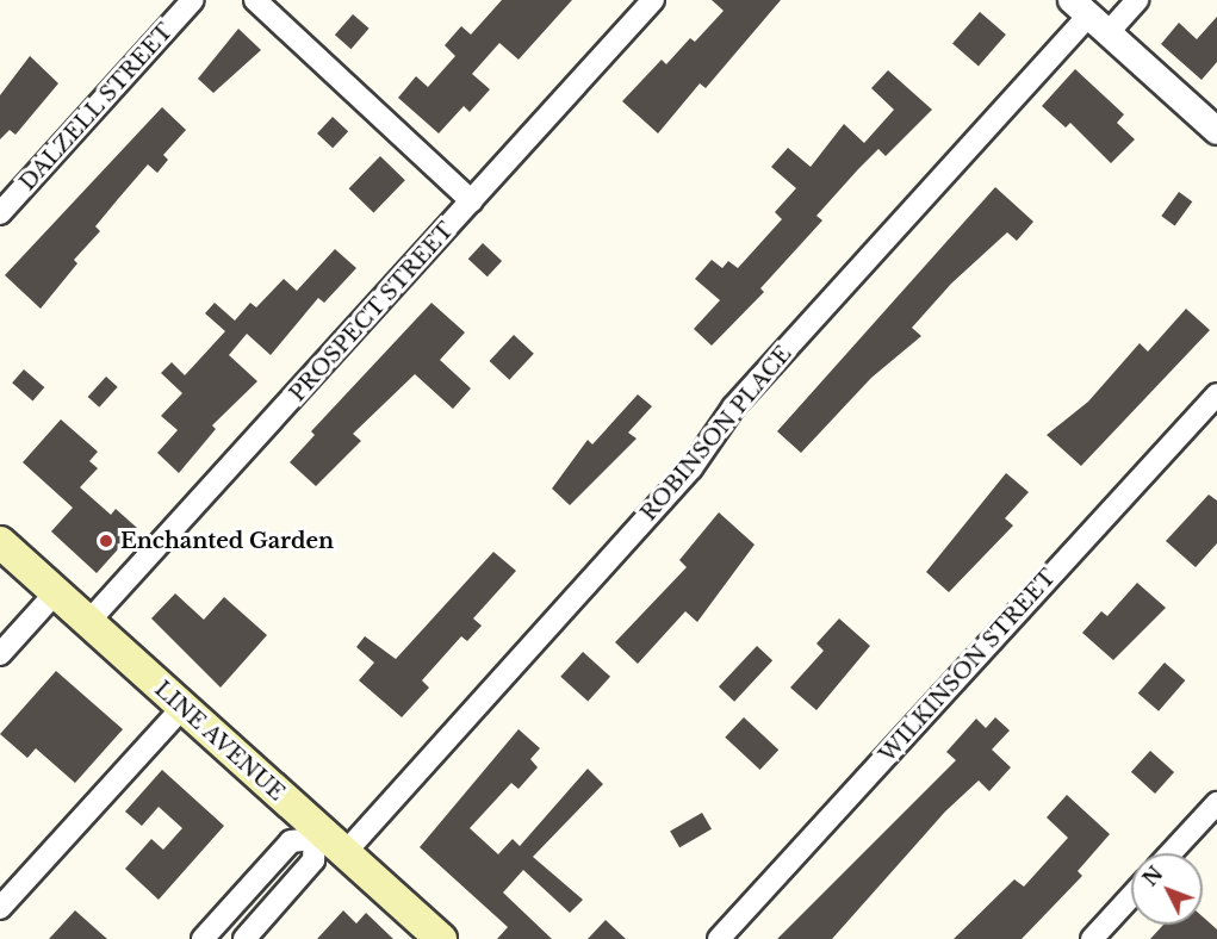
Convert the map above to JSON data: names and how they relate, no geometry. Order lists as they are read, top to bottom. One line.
{"streets":{"main road":["LINE AVENUE"],"street":["DALZELL STREET","PROSPECT STREET","ROBINSON PLACE","WILKINSON STREET"]},"crossings":[["PROSPECT STREET","LINE AVENUE"],["ROBINSON PLACE","LINE AVENUE"]],"places":["Enchanted Garden"],"north":"top left"}
